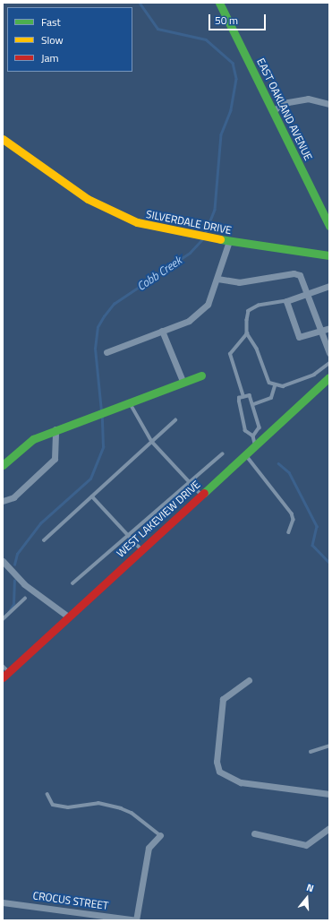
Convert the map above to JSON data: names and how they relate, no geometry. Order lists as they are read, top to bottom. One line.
{"streets":{"street":["EAST OAKLAND AVENUE","SILVERDALE DRIVE","WEST LAKEVIEW DRIVE","CROCUS STREET"]},"water":["Cobb Creek"],"legend":["Fast","Slow","Jam"],"scale_bar":"50 m","north":"top"}
